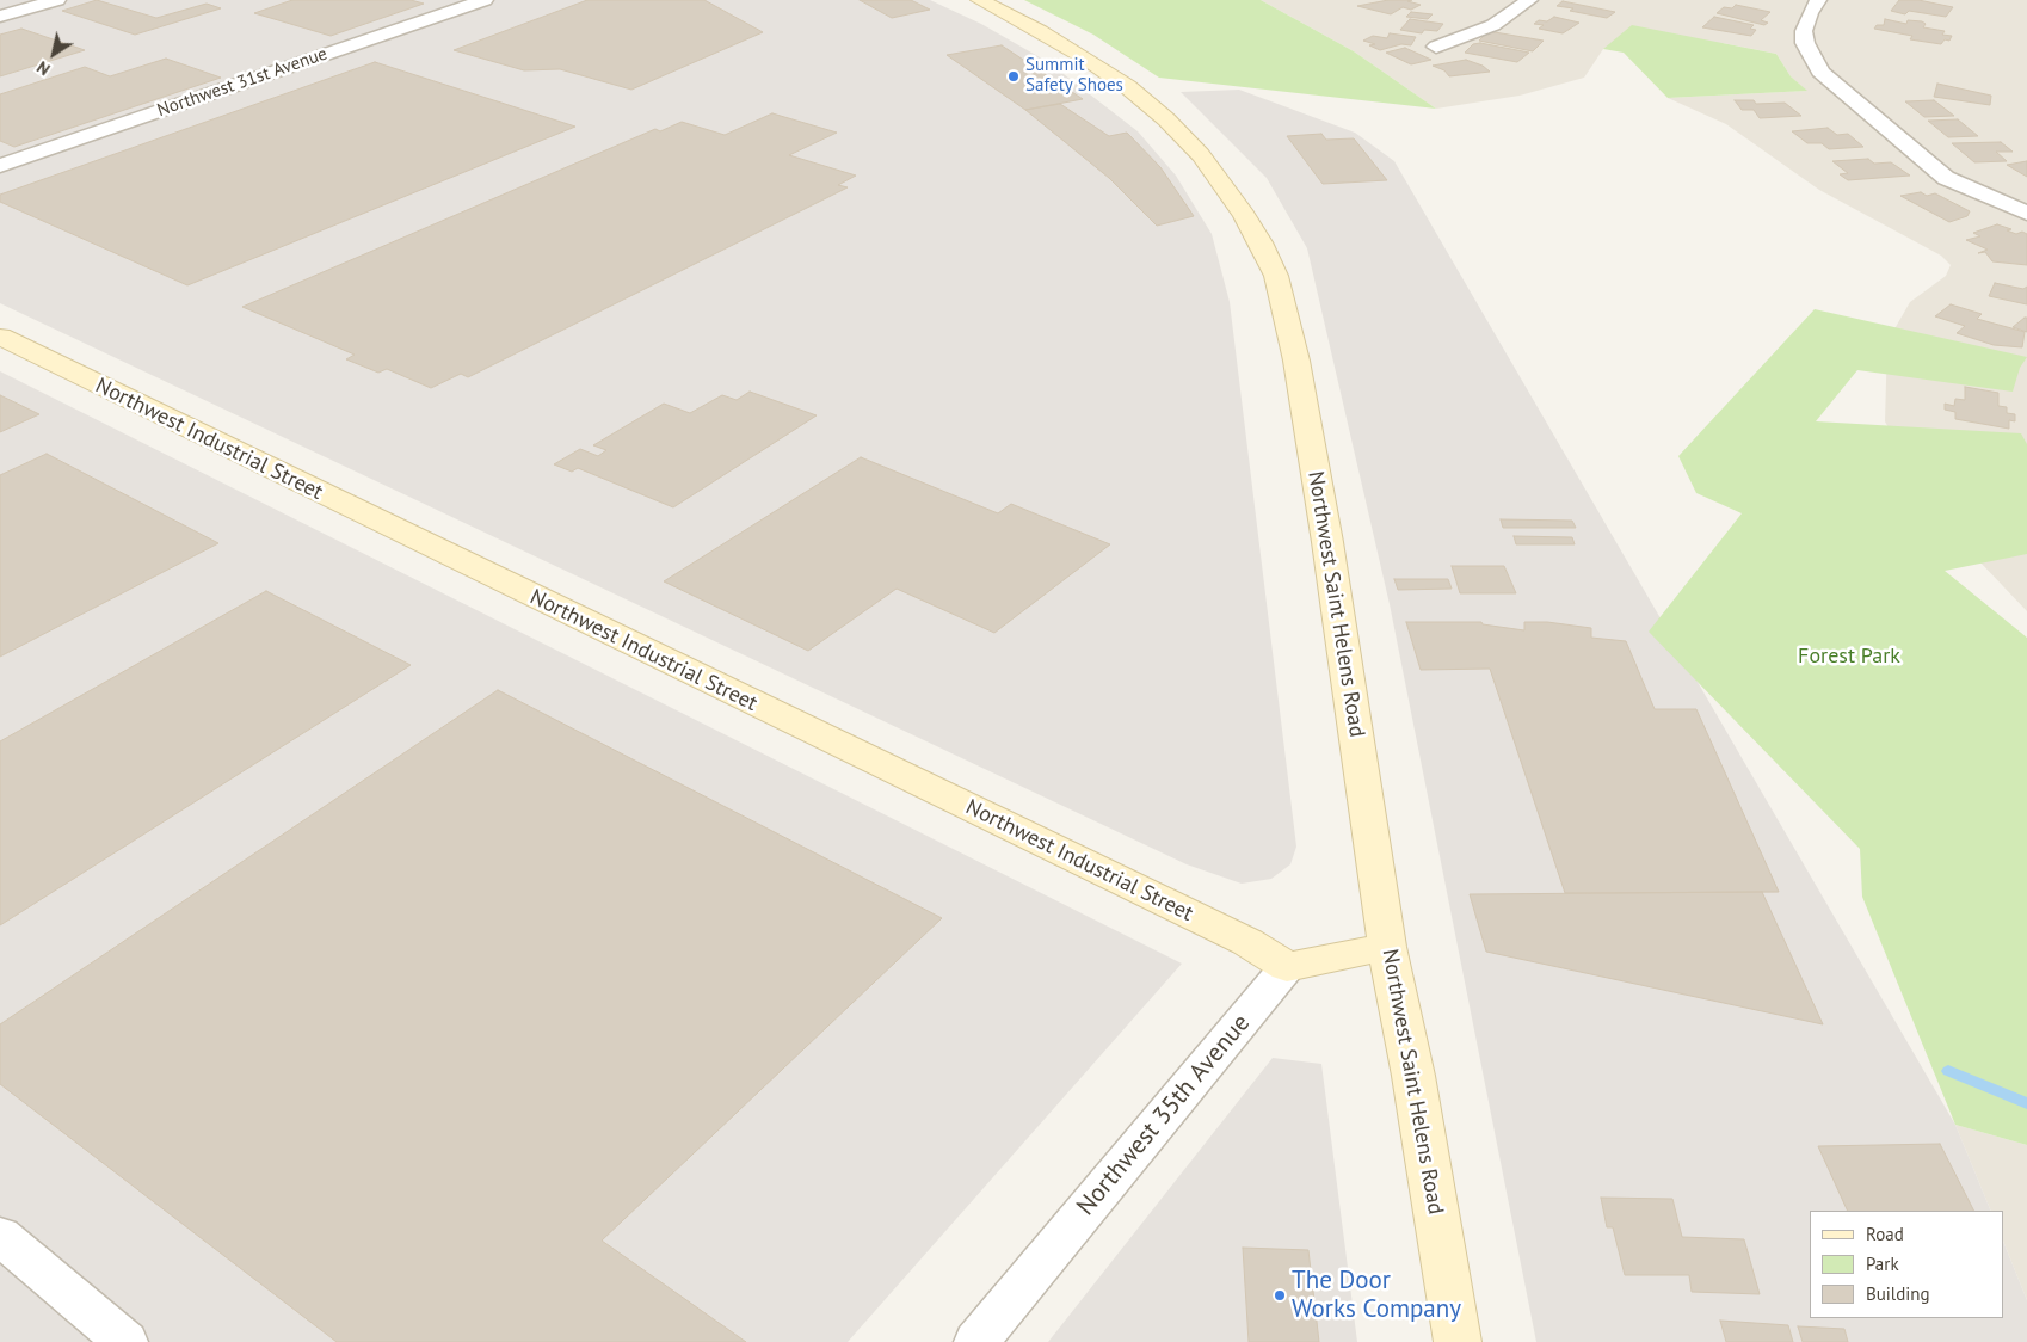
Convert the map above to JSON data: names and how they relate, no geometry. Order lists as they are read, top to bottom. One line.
{"streets":{"main road":["Northwest Industrial Street","Northwest Saint Helens Road"],"street":["Northwest 31st Avenue","Northwest 35th Avenue"]},"crossings":[["Northwest Industrial Street","Northwest 35th Avenue"]],"parks":["Forest Park"],"places":["Summit Safety Shoes","The Door Works Company"],"legend":["Road","Park","Building"],"north":"bottom left"}
